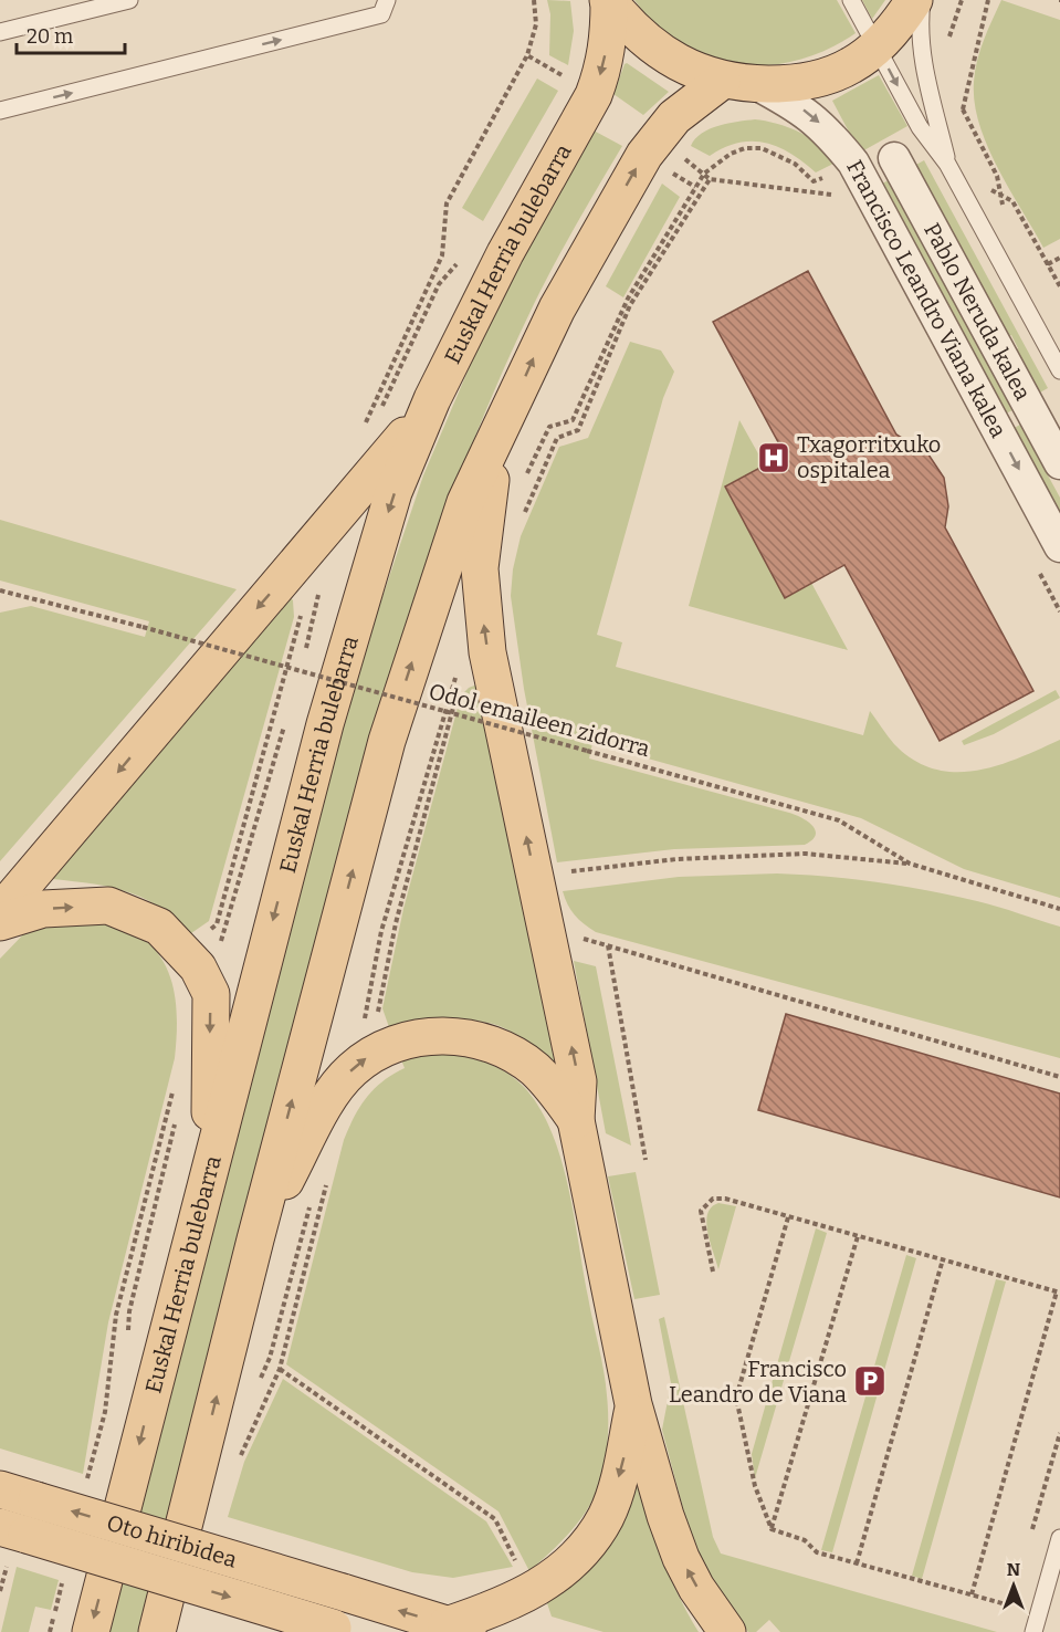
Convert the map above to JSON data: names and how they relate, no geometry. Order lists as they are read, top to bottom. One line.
{"streets":{"main road":["Euskal Herria bulebarra","Oto hiribidea"],"street":["Francisco Leandro Viana kalea","Pablo Neruda kalea"],"path":["Odol emaileen zidorra"]},"one_way":["Francisco Leandro Viana kalea"],"places":{"hospital":["Txagorritxuko ospitalea"],"parking":["Francisco Leandro de Viana"]},"scale_bar":"20 m","north":"top"}
